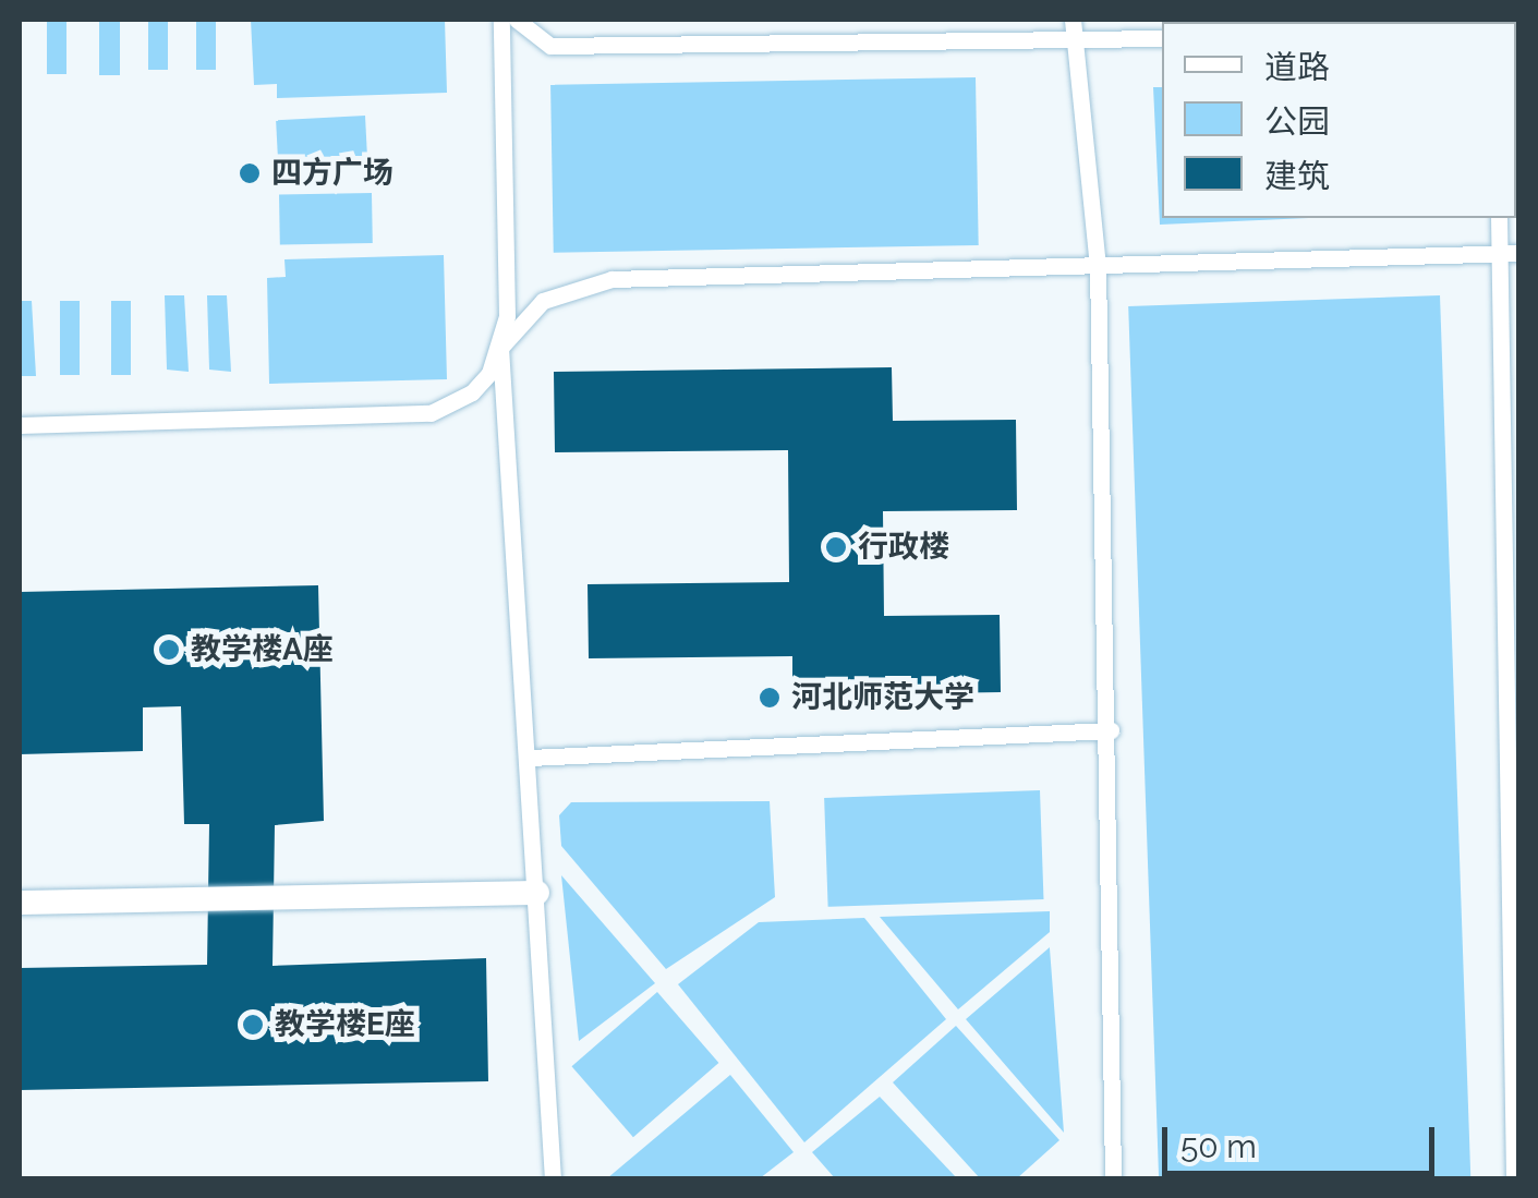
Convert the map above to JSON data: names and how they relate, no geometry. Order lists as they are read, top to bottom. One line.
{"places":["四方广场","行政楼","教学楼A座","河北师范大学","教学楼E座"],"legend":["道路","公园","建筑"],"scale_bar":"50 m"}
